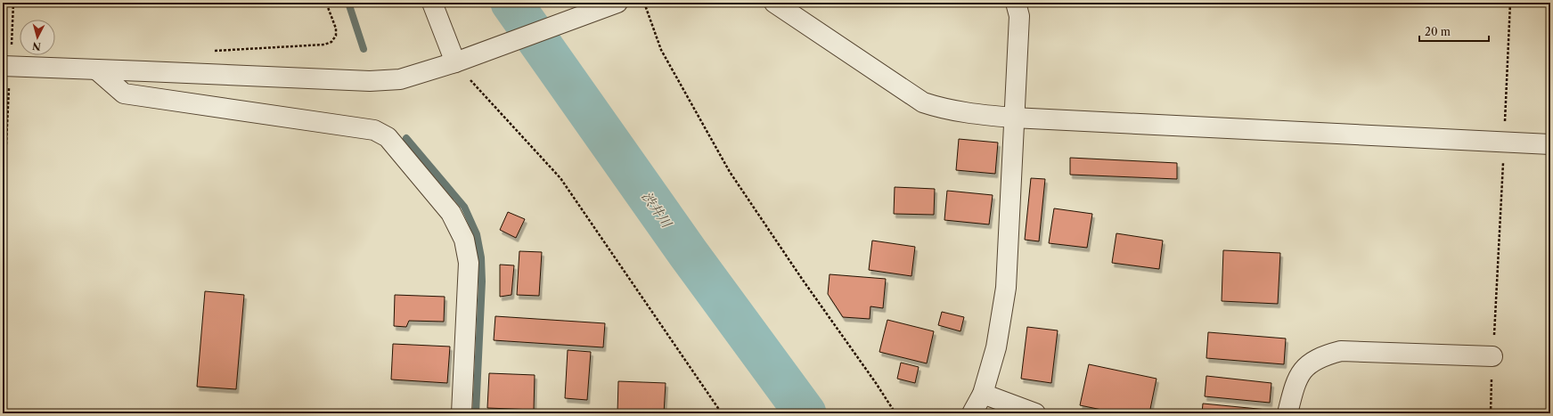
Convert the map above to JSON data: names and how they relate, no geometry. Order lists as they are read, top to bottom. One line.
{"water":["渋井川"],"scale_bar":"20 m","north":"bottom"}
